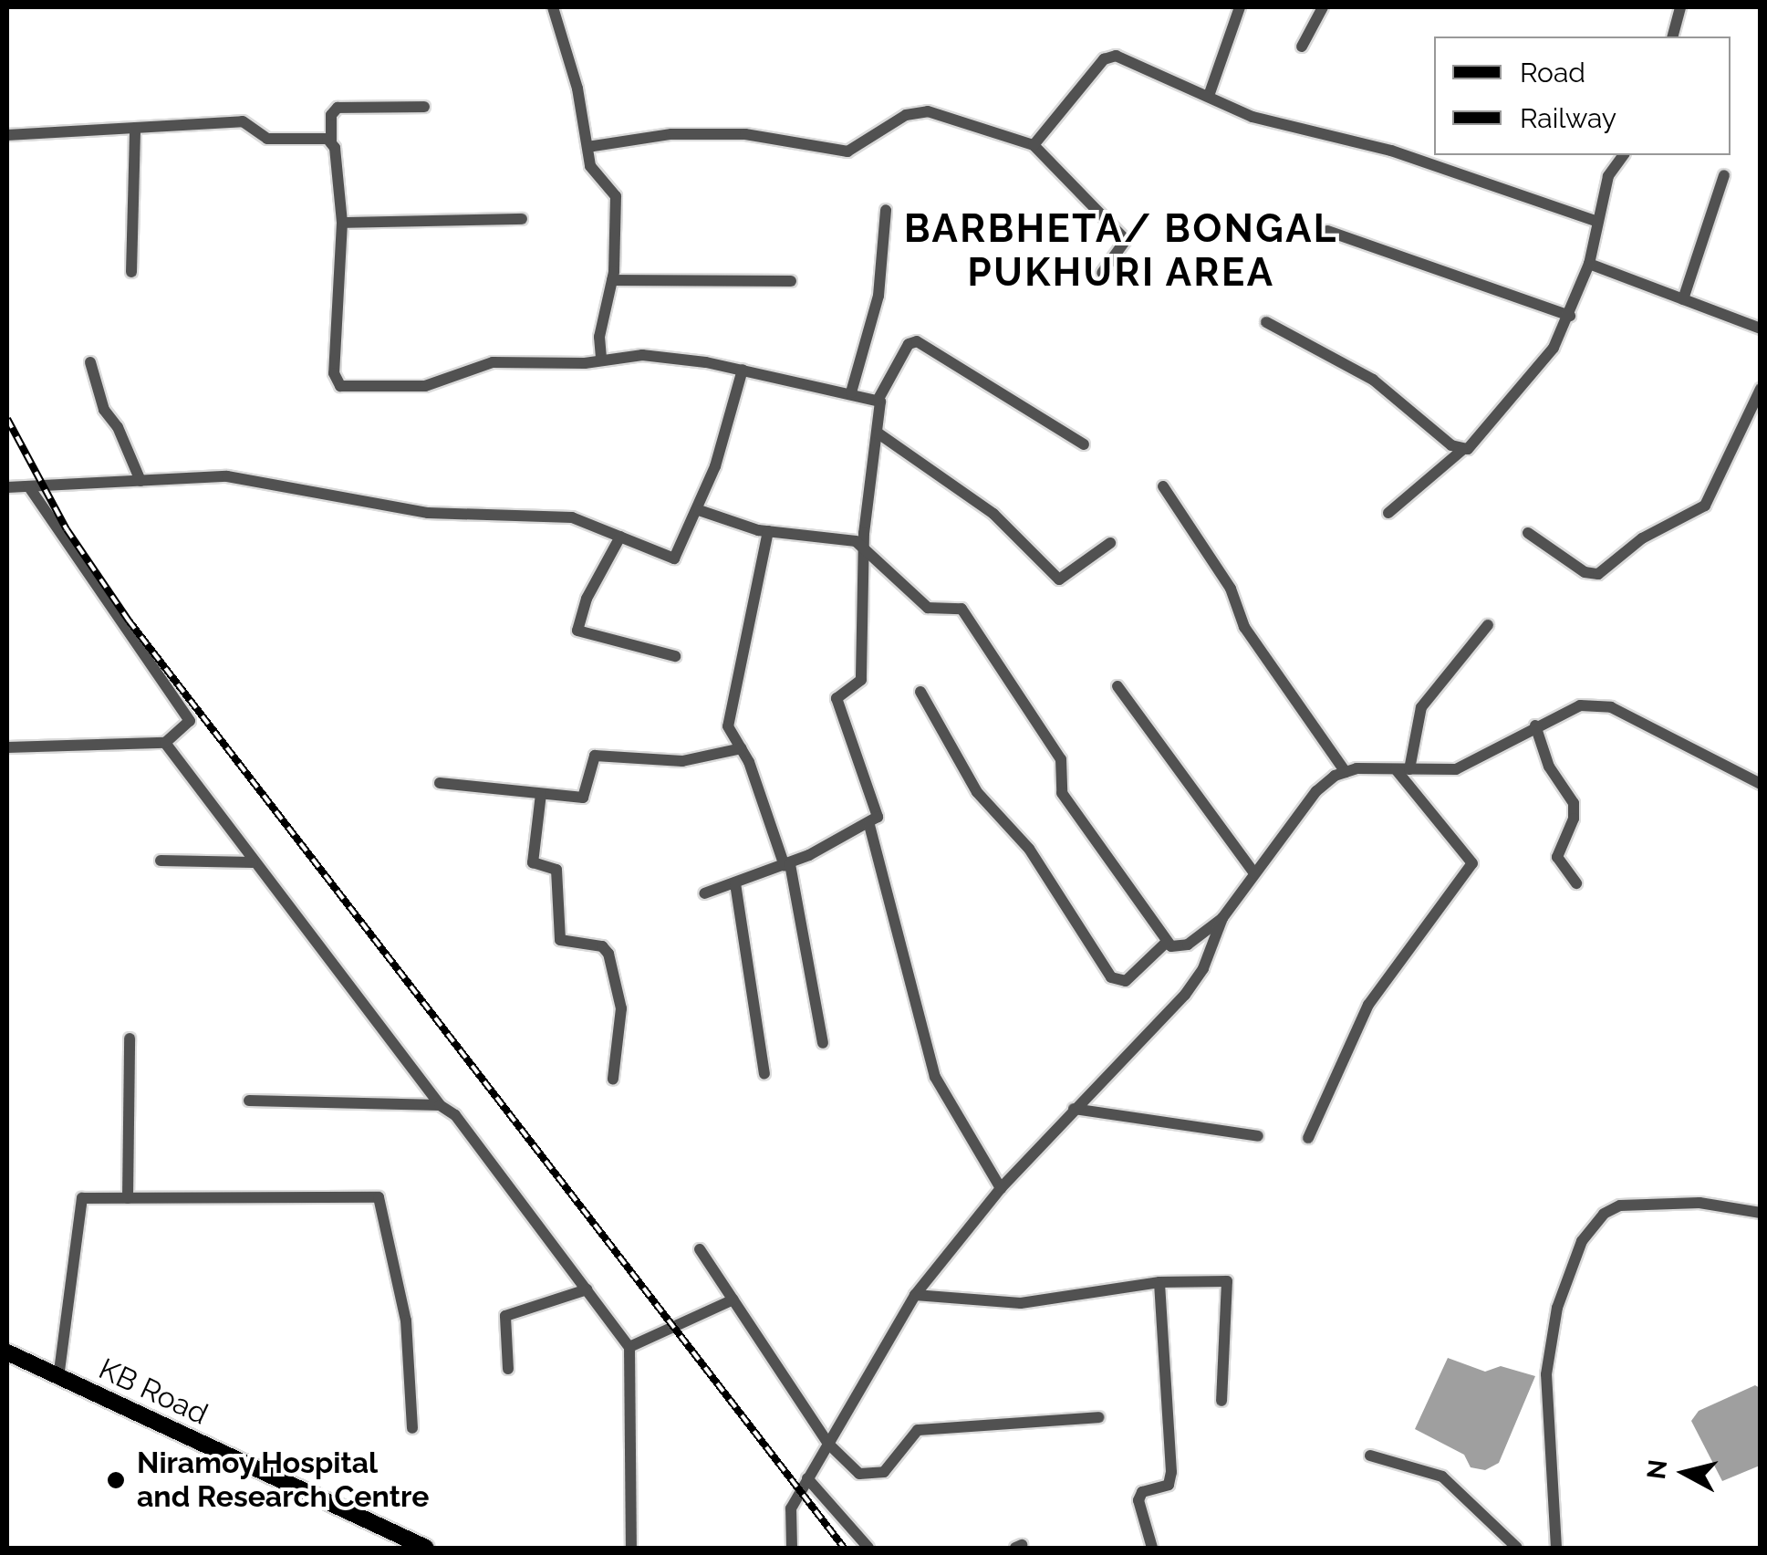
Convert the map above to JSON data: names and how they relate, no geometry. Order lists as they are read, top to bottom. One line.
{"streets":{"main road":["KB Road"]},"districts":["BARBHETA/ BONGAL PUKHURI AREA"],"places":["Niramoy Hospital and Research Centre"],"legend":["Road","Railway"],"north":"left"}
